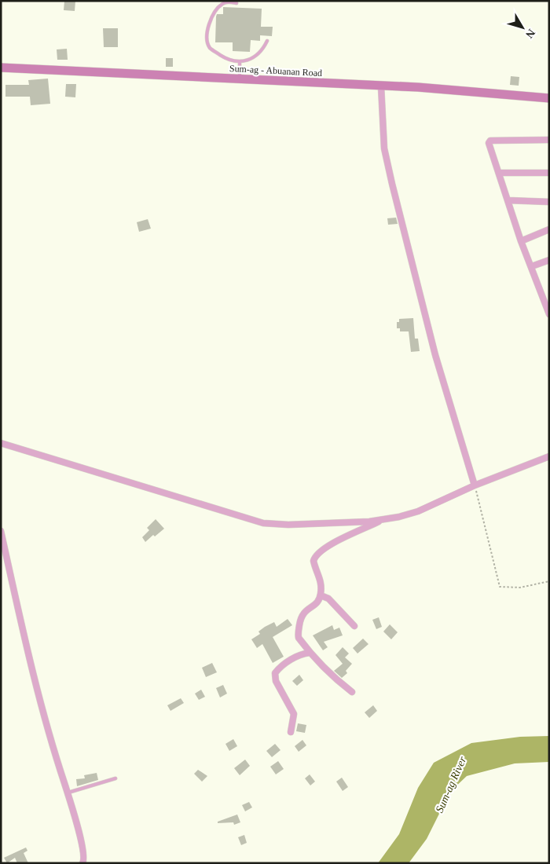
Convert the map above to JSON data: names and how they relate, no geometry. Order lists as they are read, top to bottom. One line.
{"streets":{"main road":["Sum-ag - Abuanan Road"]},"water":["Sum-ag River"],"north":"bottom right"}
